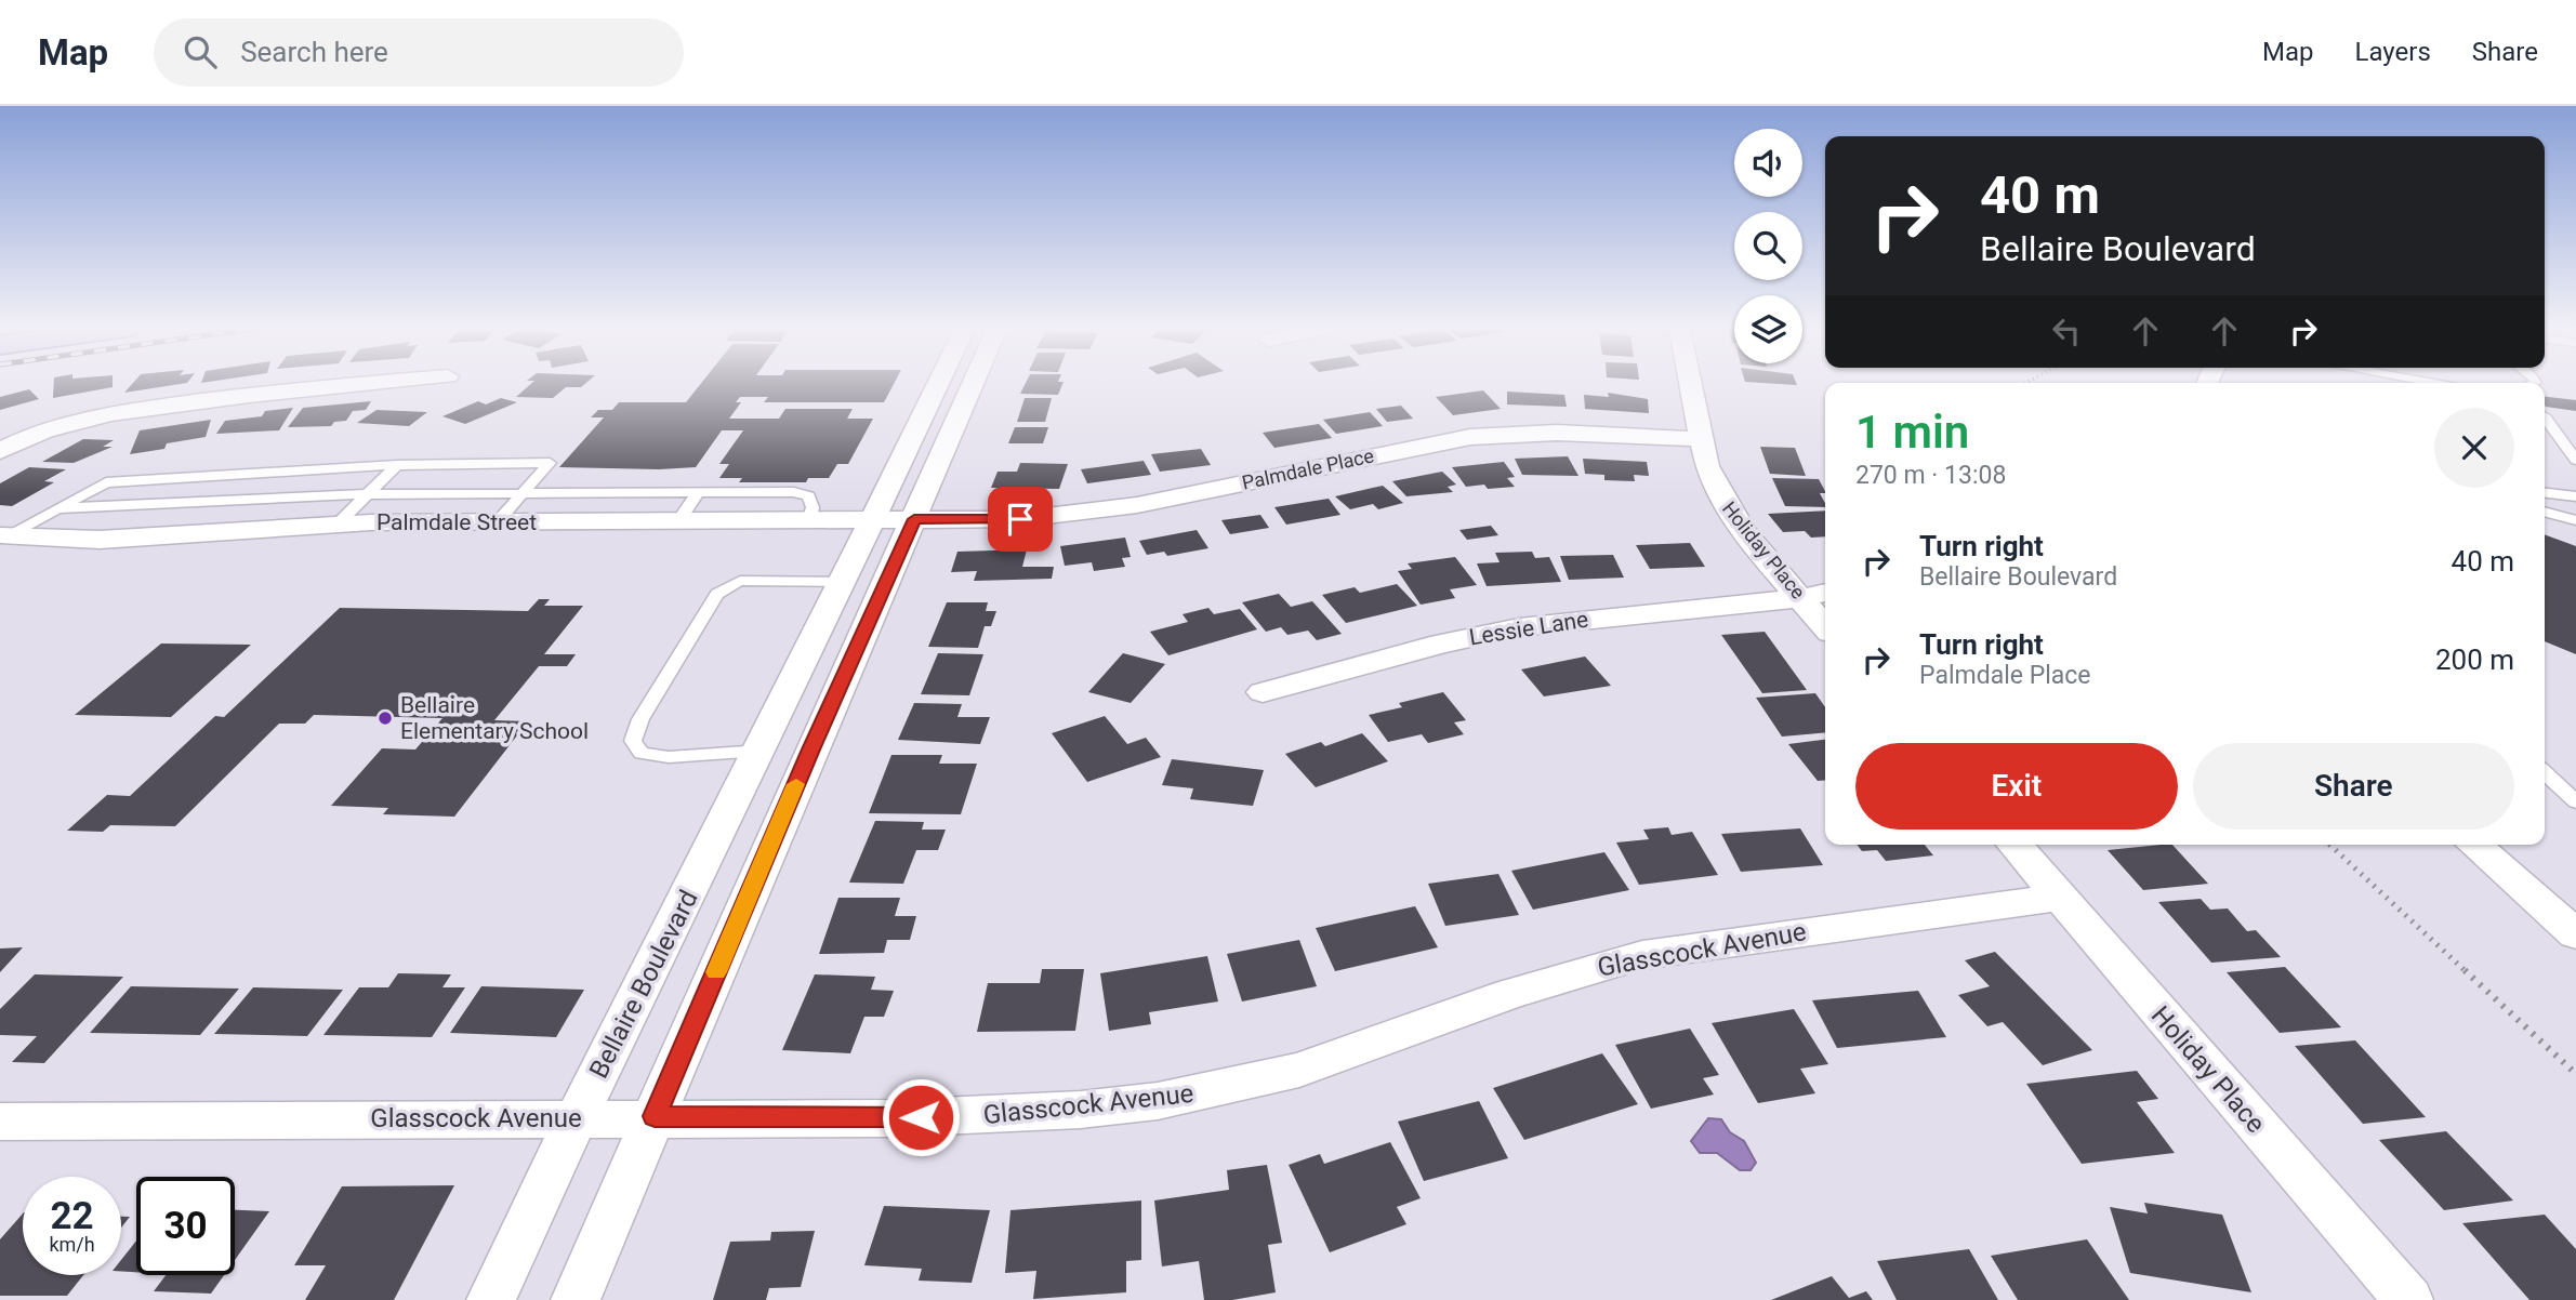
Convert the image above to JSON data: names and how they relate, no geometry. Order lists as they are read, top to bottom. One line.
{"streets":{"street":["Palmdale Place","Palmdale Street","Holiday Place","Lessie Lane","Glasscock Avenue","Bellaire Boulevard"]},"crossings":[["Palmdale Place","Palmdale Street"],["Palmdale Place","Holiday Place"],["Palmdale Place","Bellaire Boulevard"],["Palmdale Street","Bellaire Boulevard"],["Holiday Place","Lessie Lane"],["Holiday Place","Glasscock Avenue"],["Glasscock Avenue","Bellaire Boulevard"]],"places":["Bellaire Elementary School"],"page":{"header":"Map","search":"Search here","nav":["Map","Layers","Share"],"turn":["40 m","Bellaire Boulevard"],"heading":["1 min","270 m · 13:08"],"list":[{"name":"Turn right","note":"Bellaire Boulevard","value":"40 m"},{"name":"Turn right","note":"Palmdale Place","value":"200 m"}],"buttons":["Exit","Share"],"speed":"22 km/h","limit":"30"}}
